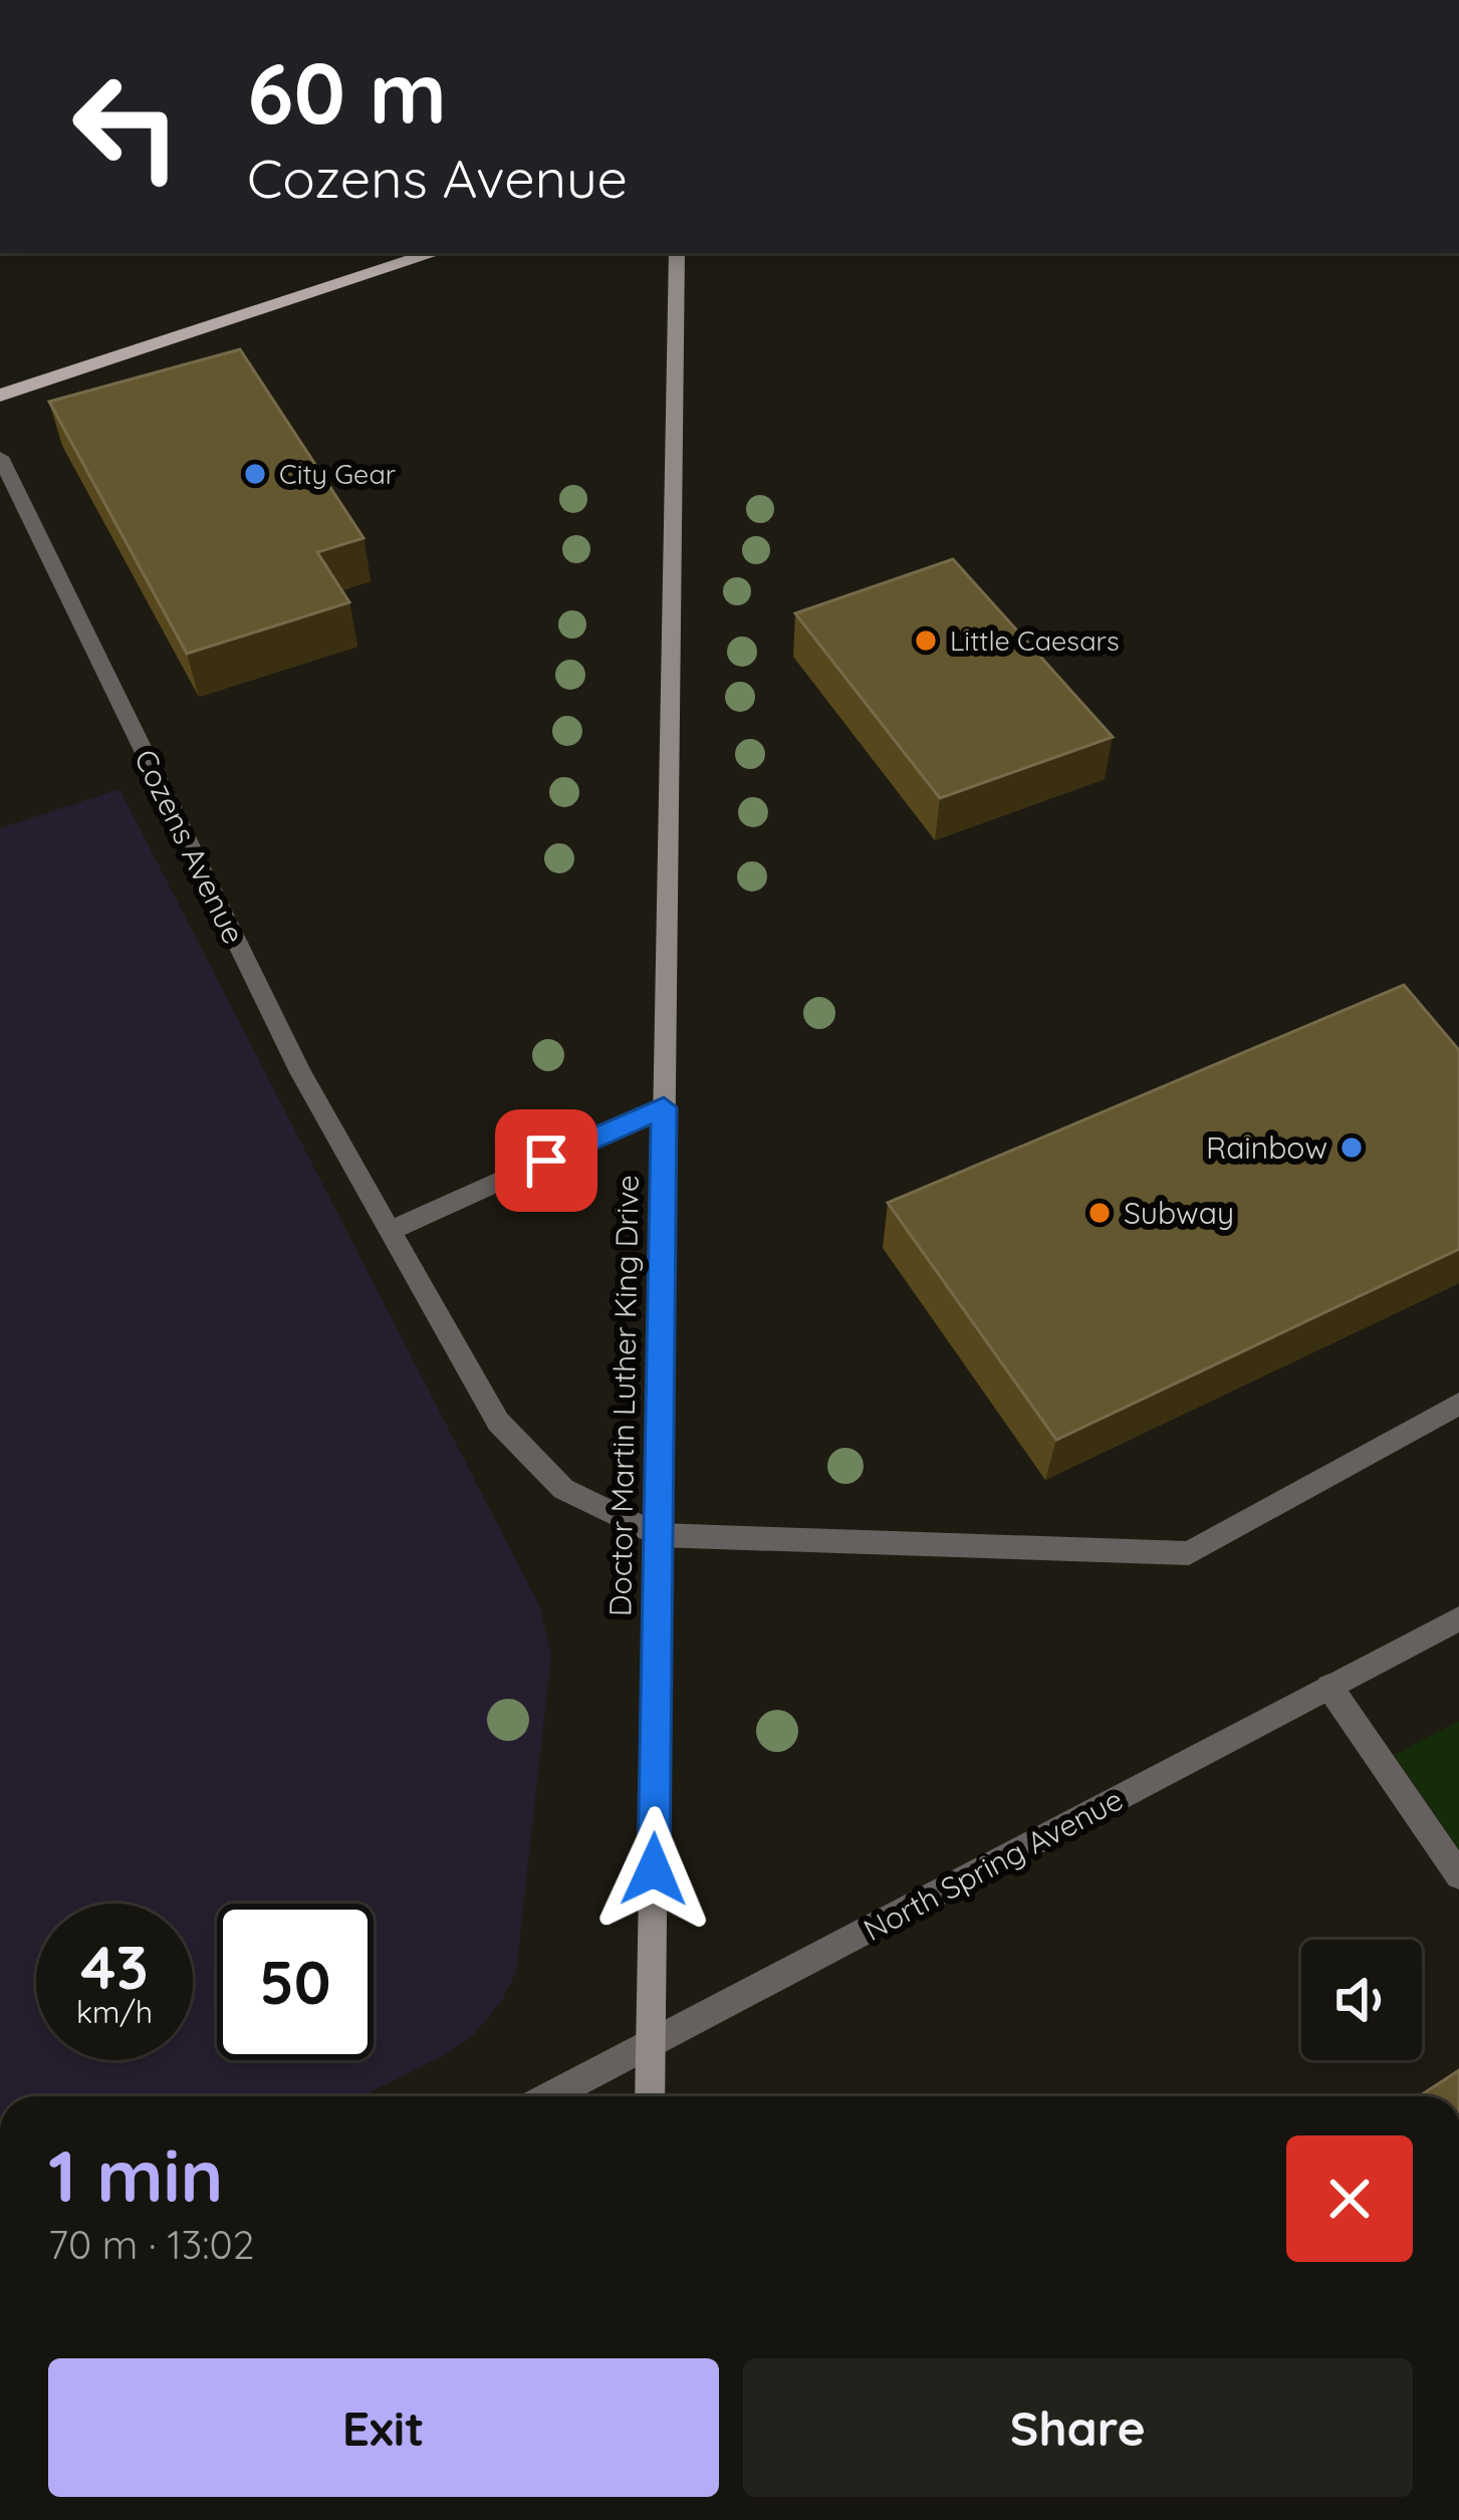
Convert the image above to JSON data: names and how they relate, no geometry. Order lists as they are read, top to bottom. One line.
{"streets":{"main road":["Doctor Martin Luther King Drive"],"street":["Cozens Avenue","North Spring Avenue"]},"crossings":[["Cozens Avenue","Doctor Martin Luther King Drive"],["Doctor Martin Luther King Drive","North Spring Avenue"]],"places":["City Gear","Little Caesars","Rainbow","Subway"],"page":{"turn":["60 m","Cozens Avenue"],"speed":"43 km/h","limit":"50","heading":["1 min","70 m · 13:02"],"buttons":["Exit","Share"]}}
